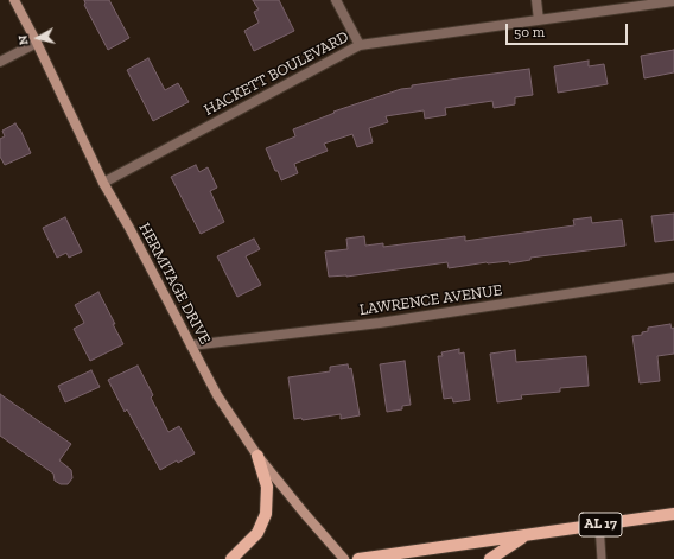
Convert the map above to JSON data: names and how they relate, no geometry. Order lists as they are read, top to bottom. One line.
{"streets":{"main road":["AL 17"],"street":["HACKETT BOULEVARD","HERMITAGE DRIVE","LAWRENCE AVENUE"]},"crossings":[["HACKETT BOULEVARD","HERMITAGE DRIVE"],["HERMITAGE DRIVE","LAWRENCE AVENUE"]],"scale_bar":"50 m","north":"left"}
